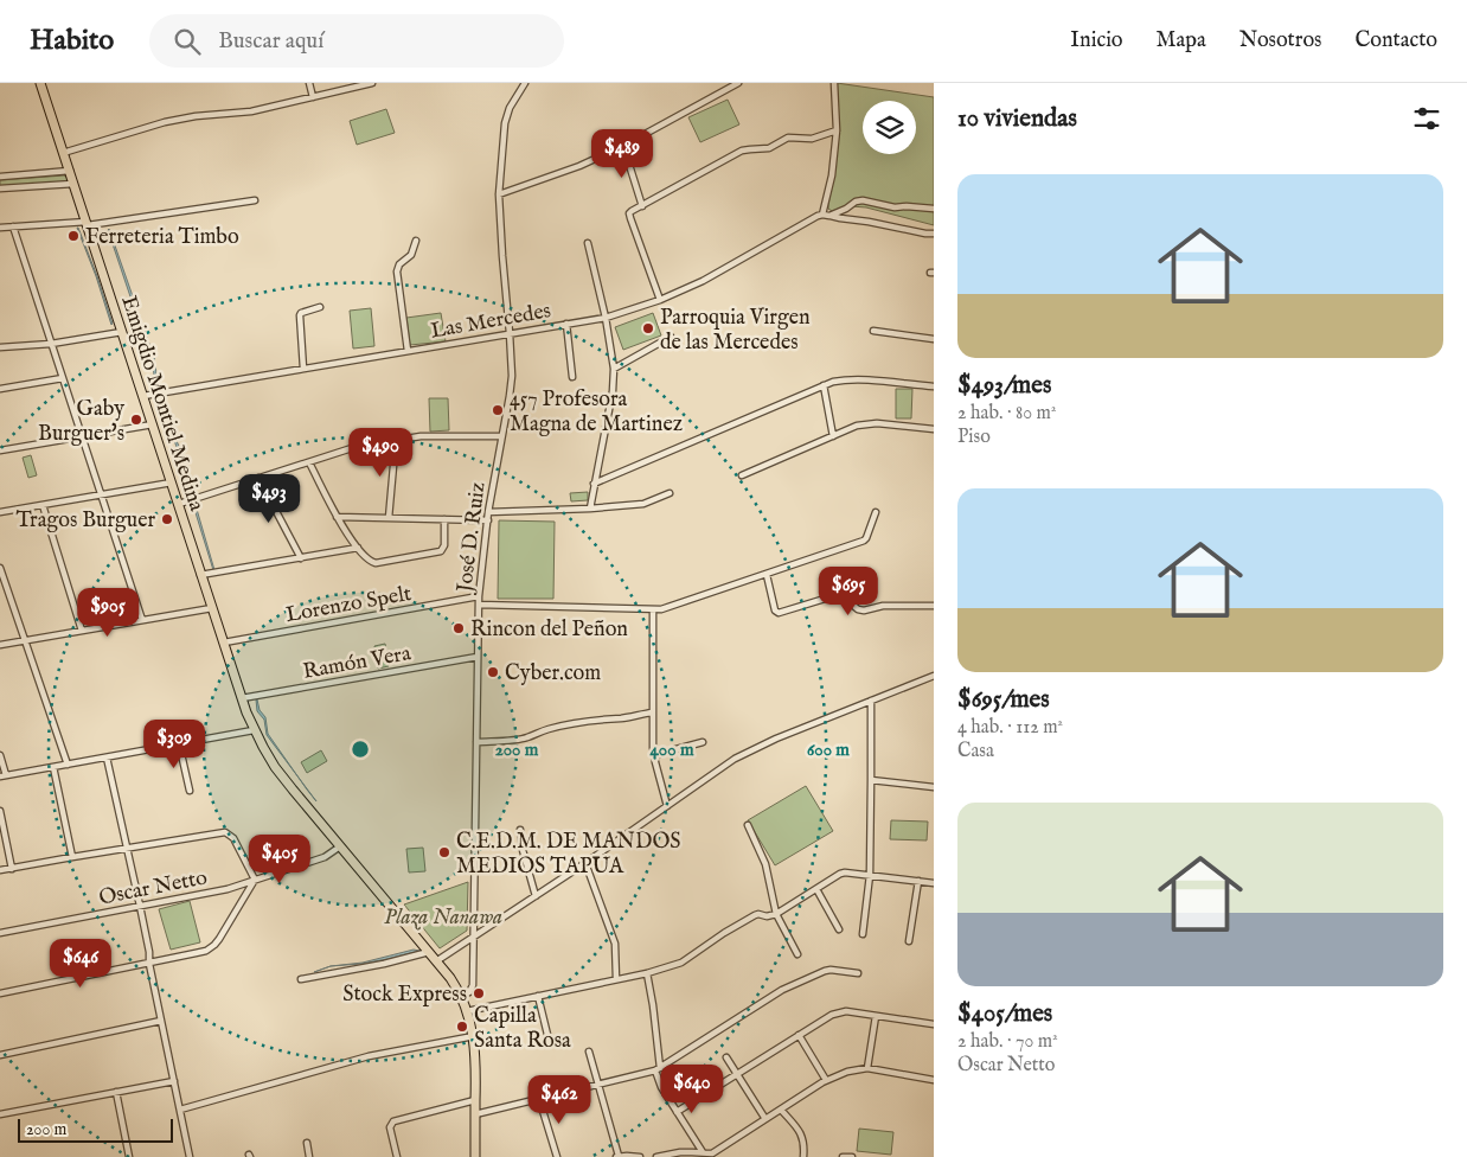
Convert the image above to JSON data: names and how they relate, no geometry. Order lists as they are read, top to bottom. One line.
{"streets":{"main road":["Emigdio Montiel Medina"],"street":["Las Mercedes","José D. Ruiz","Lorenzo Spelt","Ramón Vera","Oscar Netto"]},"crossings":[["Las Mercedes","Emigdio Montiel Medina"],["Las Mercedes","José D. Ruiz"],["Emigdio Montiel Medina","José D. Ruiz"],["Emigdio Montiel Medina","Lorenzo Spelt"],["Emigdio Montiel Medina","Ramón Vera"],["Emigdio Montiel Medina","Oscar Netto"],["José D. Ruiz","Lorenzo Spelt"],["José D. Ruiz","Ramón Vera"]],"parks":["Plaza Nanawa"],"places":["Ferreteria Timbo","Parroquia Virgen de las Mercedes","457 Profesora Magna de Martinez","Gaby Burguer's","Tragos Burguer","Rincon del Peñon","Cyber.com","C.E.D.M. DE MANDOS MEDIOS TAPUA","Stock Express","Capilla Santa Rosa"],"scale_bar":"200 m","page":{"header":"Habito","search":"Buscar aquí","nav":["Inicio","Mapa","Nosotros","Contacto"],"heading":"10 viviendas","price":["$489","$490","$493","$695","$905","$309","$405","$646","$640","$462"],"list":[{"name":"$493/mes","note":"2 hab. · 80 m² · Piso"},{"name":"$695/mes","note":"4 hab. · 112 m² · Casa"},{"name":"$405/mes","note":"2 hab. · 70 m² · Oscar Netto"}],"scale":"200 m"},"rings":["200 m","400 m","600 m"]}
